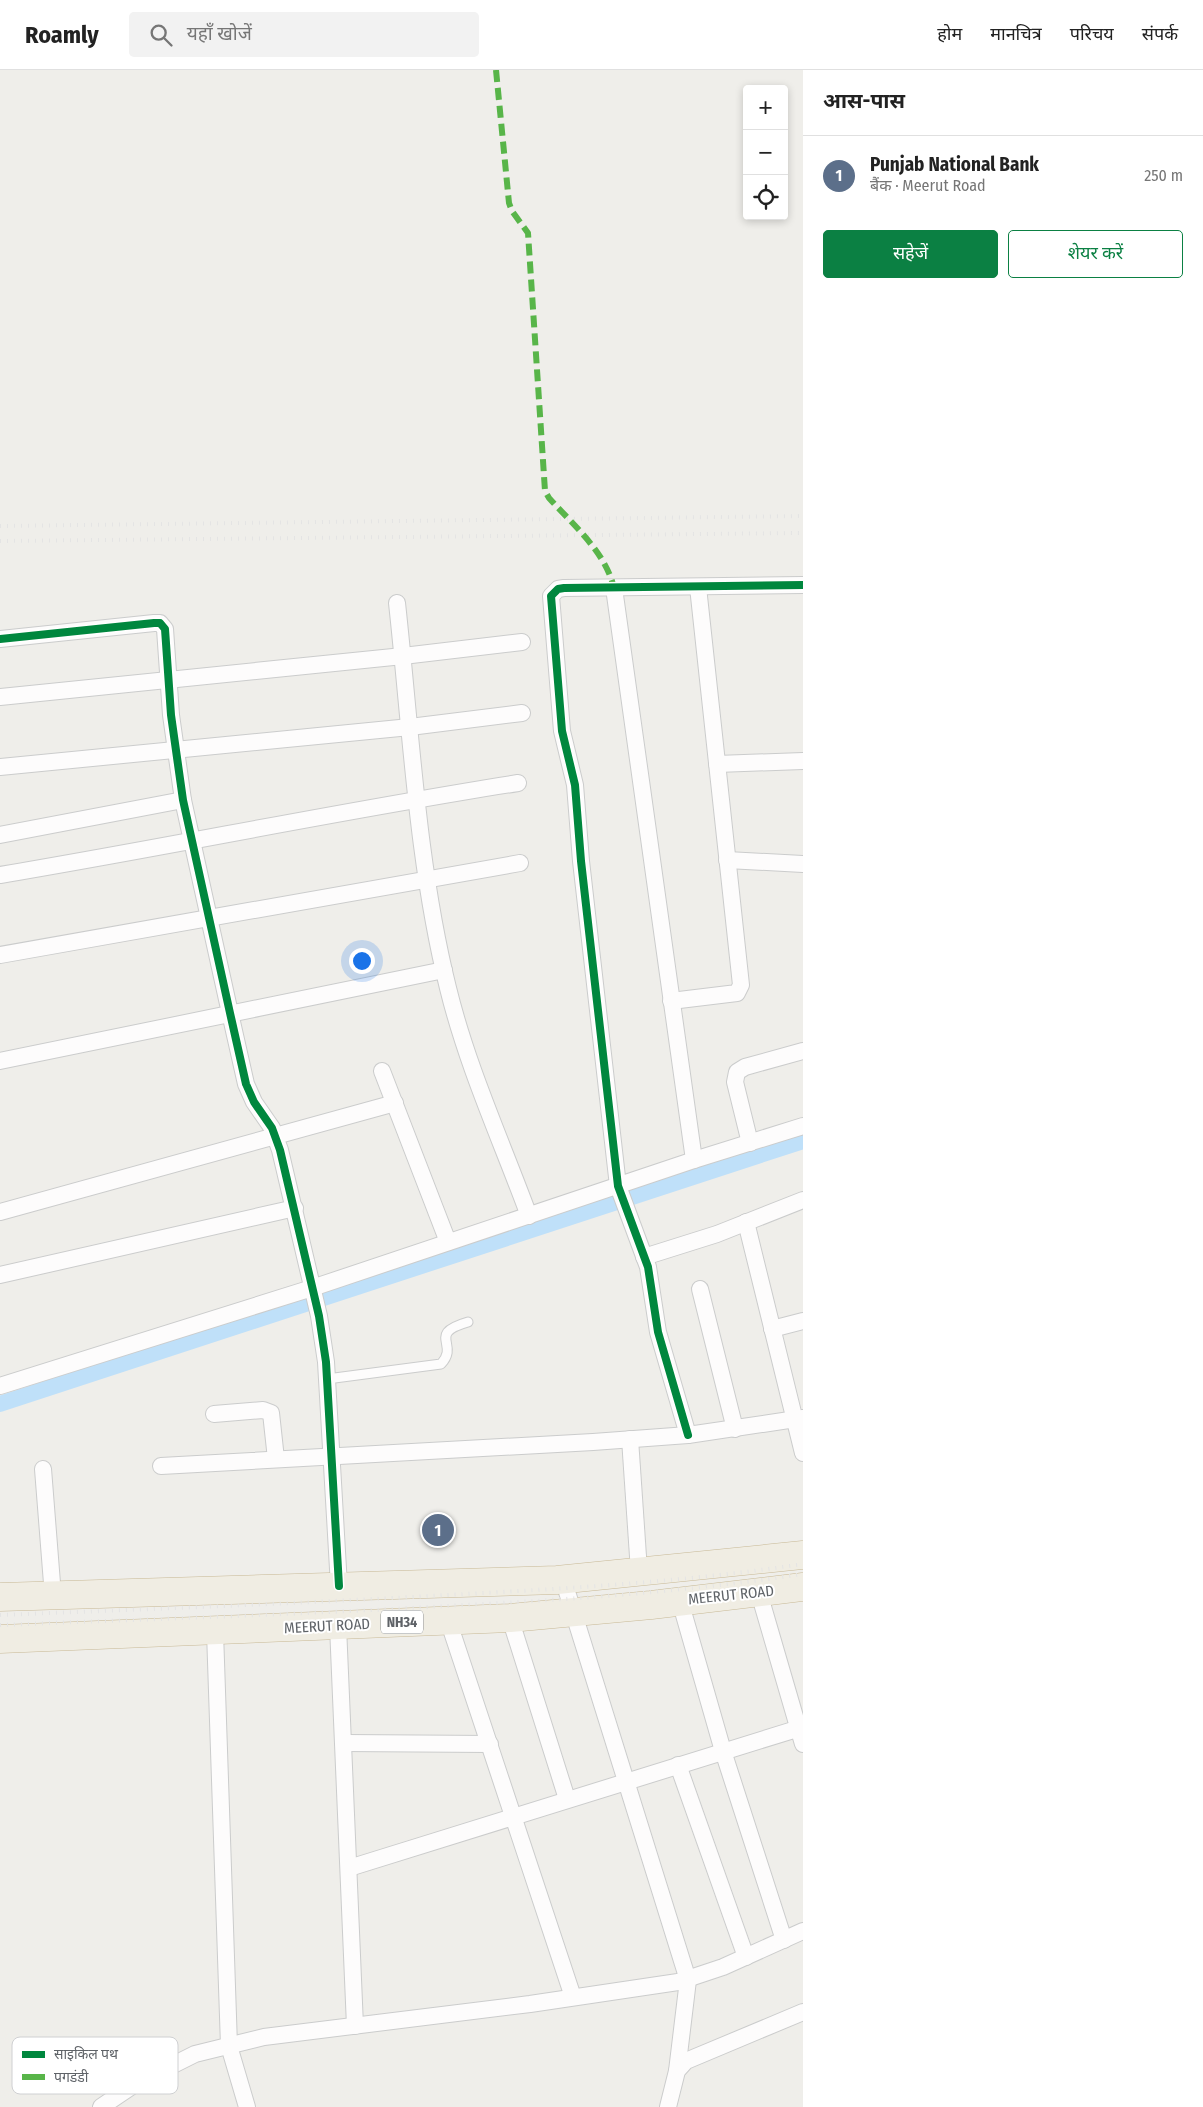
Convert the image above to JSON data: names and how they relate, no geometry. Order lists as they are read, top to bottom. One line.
{"streets":{"highway":["MEERUT ROAD","NH34"]},"legend":["साइकिल पथ","पगडंडी"],"page":{"header":"Roamly","search":"यहाँ खोजें","nav":["होम","मानचित्र","परिचय","संपर्क"],"heading":"आस-पास","map_buttons":["+","−"],"list":[{"mark":"1","name":"Punjab National Bank","note":"बैंक · Meerut Road","value":"250 m"}],"buttons":["सहेजें","शेयर करें"],"pins":"1"}}
